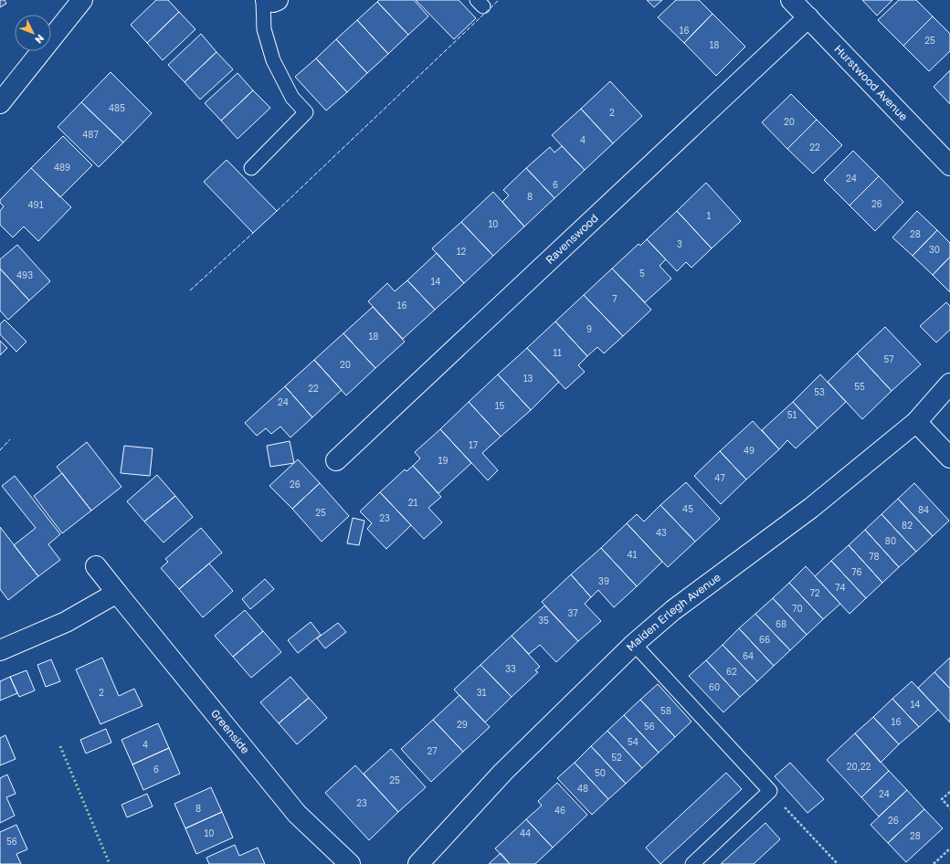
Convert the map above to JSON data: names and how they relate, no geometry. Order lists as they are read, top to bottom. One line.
{"streets":{"street":["Hurstwood Avenue","Ravenswood","Maiden Erlegh Avenue","Greenside"]},"crossings":[["Hurstwood Avenue","Ravenswood"]],"house_numbers":["16","25","18","485","2","20","487","4","22","489","24","6","8","26","491","1","10","28","3","30","12","5","493","14","7","16","9","18","11","57","20","13","55","22","53","24","15","51","17","49","19","47","26","21","45","84","25","23","82","43","80","41","78","76","39","74","72","70","37","35","68","66","64","33","62","60","2","31","14","58","16","29","56","54","4","27","52","20,22","6","50","25","48","24","23","8","46","26","10","44","28","56"],"north":"bottom right"}
